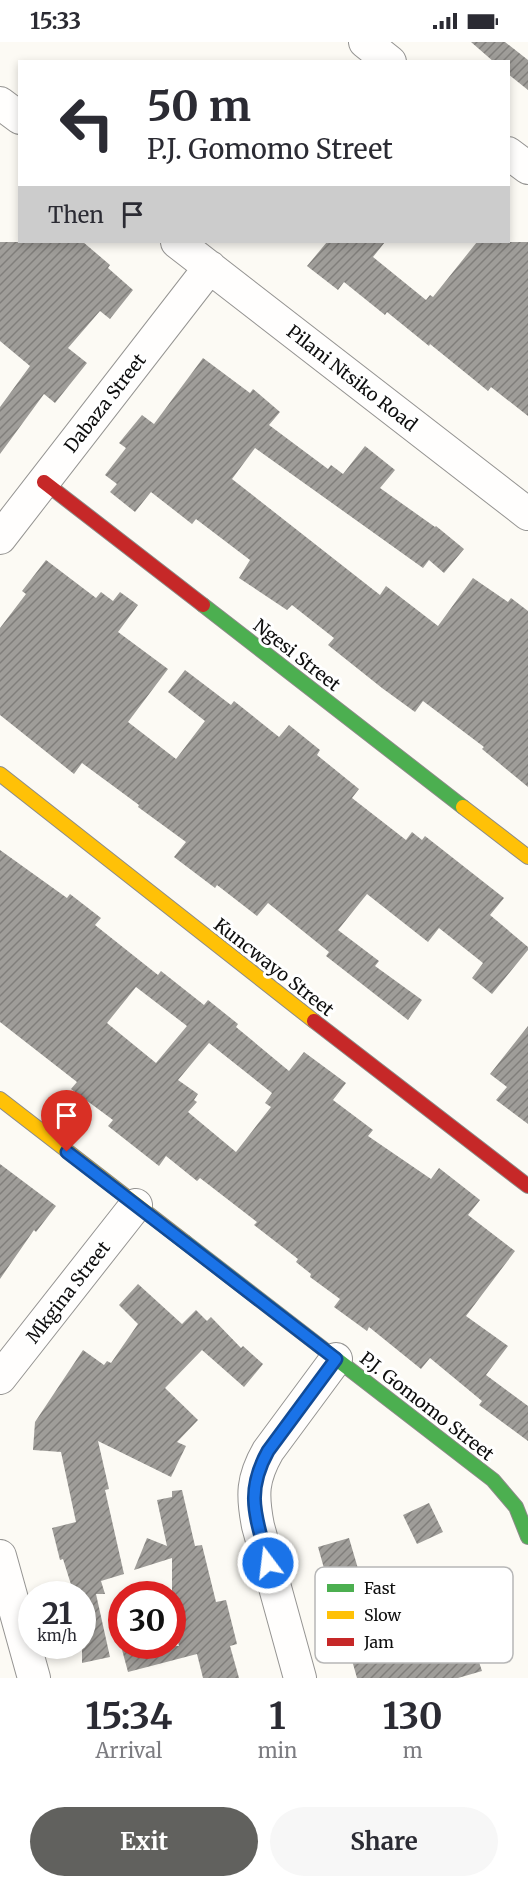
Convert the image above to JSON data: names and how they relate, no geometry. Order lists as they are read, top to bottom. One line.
{"streets":{"street":["Pilani Ntsiko Road","Dabaza Street","Ngesi Street","Kuncwayo Street","Mkgina Street","P.J. Gomomo Street"]},"crossings":[["Pilani Ntsiko Road","Dabaza Street"],["Dabaza Street","Ngesi Street"],["Mkgina Street","P.J. Gomomo Street"]],"legend":["Fast","Slow","Jam"],"page":{"status":"15:33","turn":["50 m","P.J. Gomomo Street"],"then":"Then","speed":"21 km/h","limit":"30","eta":["15:34","Arrival","1","min","130","m"],"buttons":["Exit","Share"]}}
